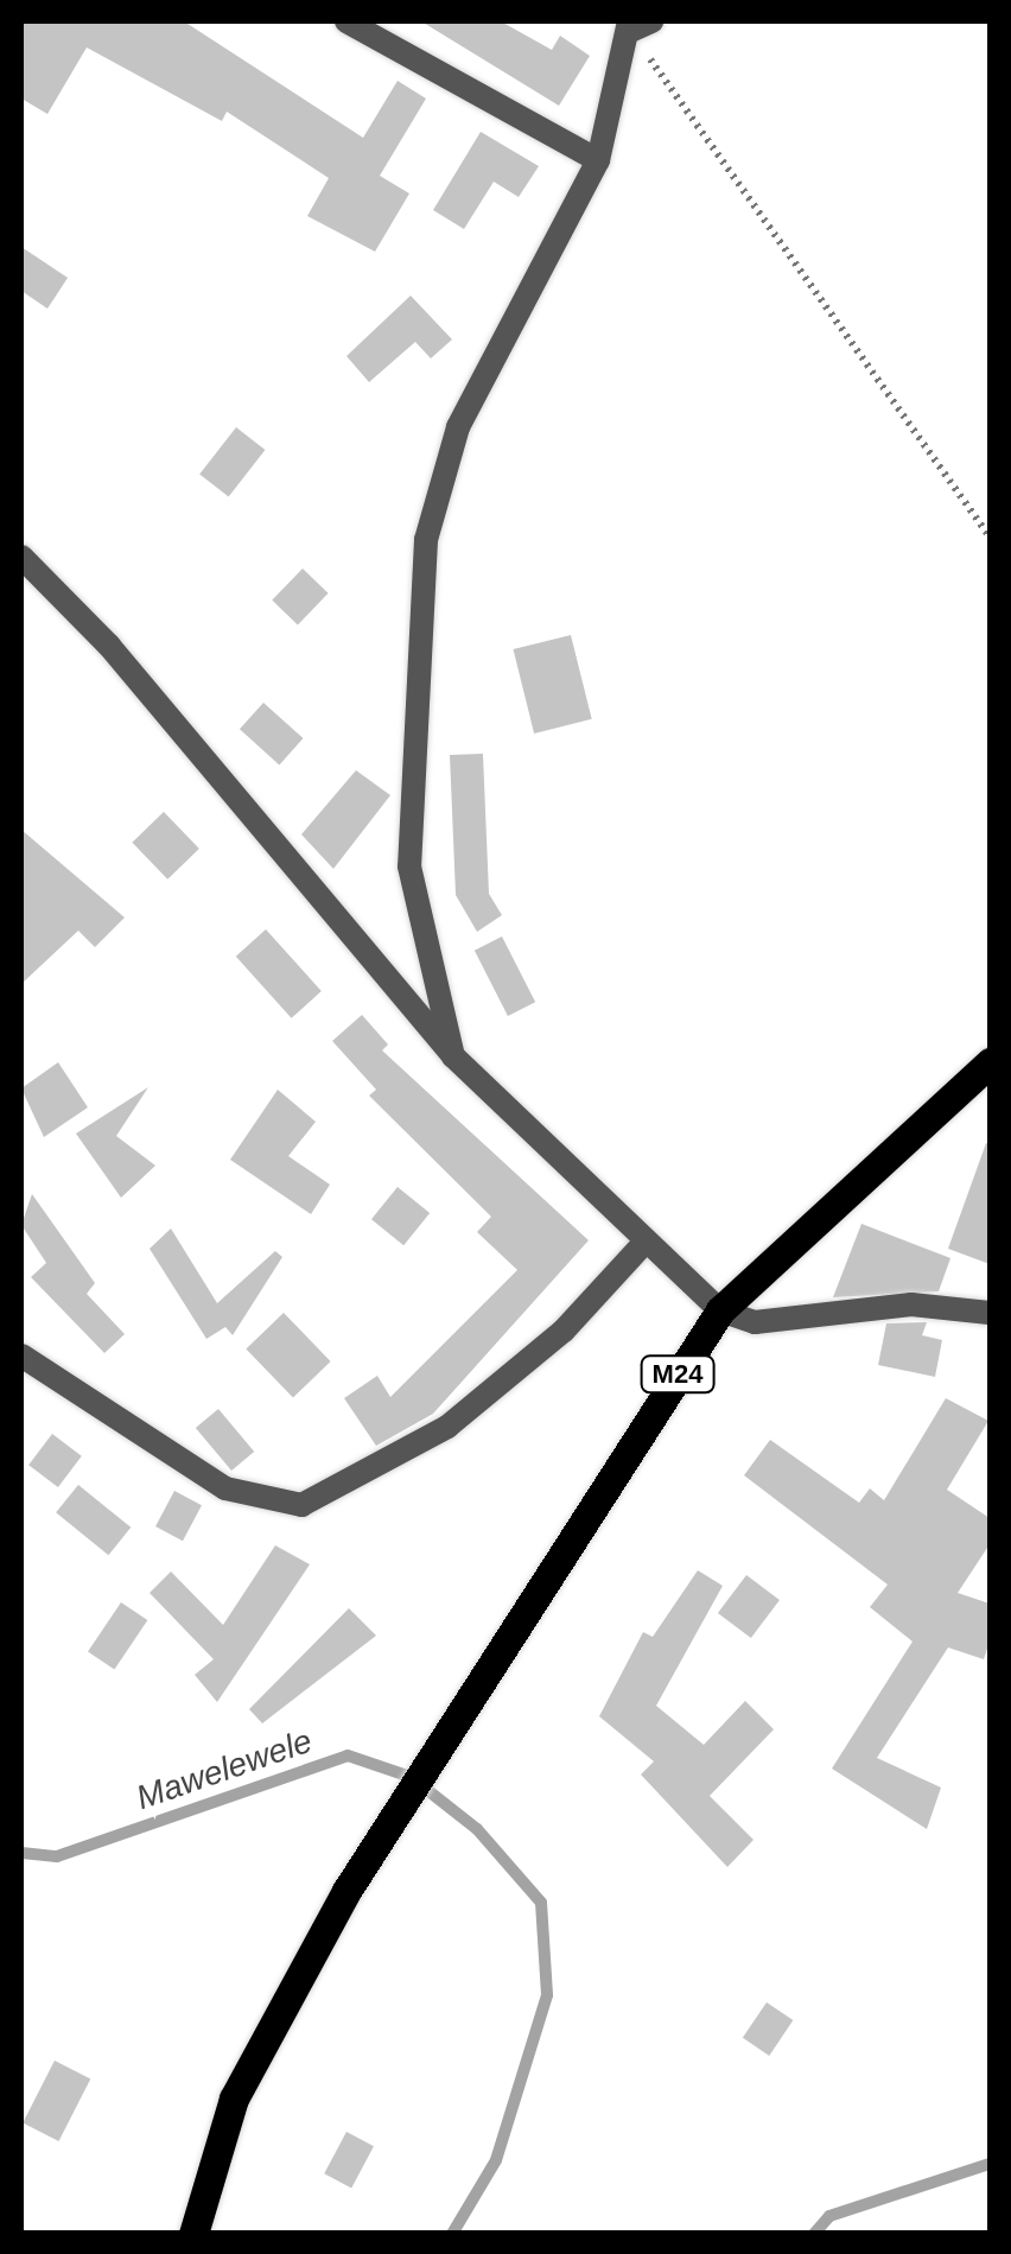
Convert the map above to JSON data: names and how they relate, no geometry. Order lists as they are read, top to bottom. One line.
{"streets":{"main road":["M24"]},"water":["Mawelewele"]}
